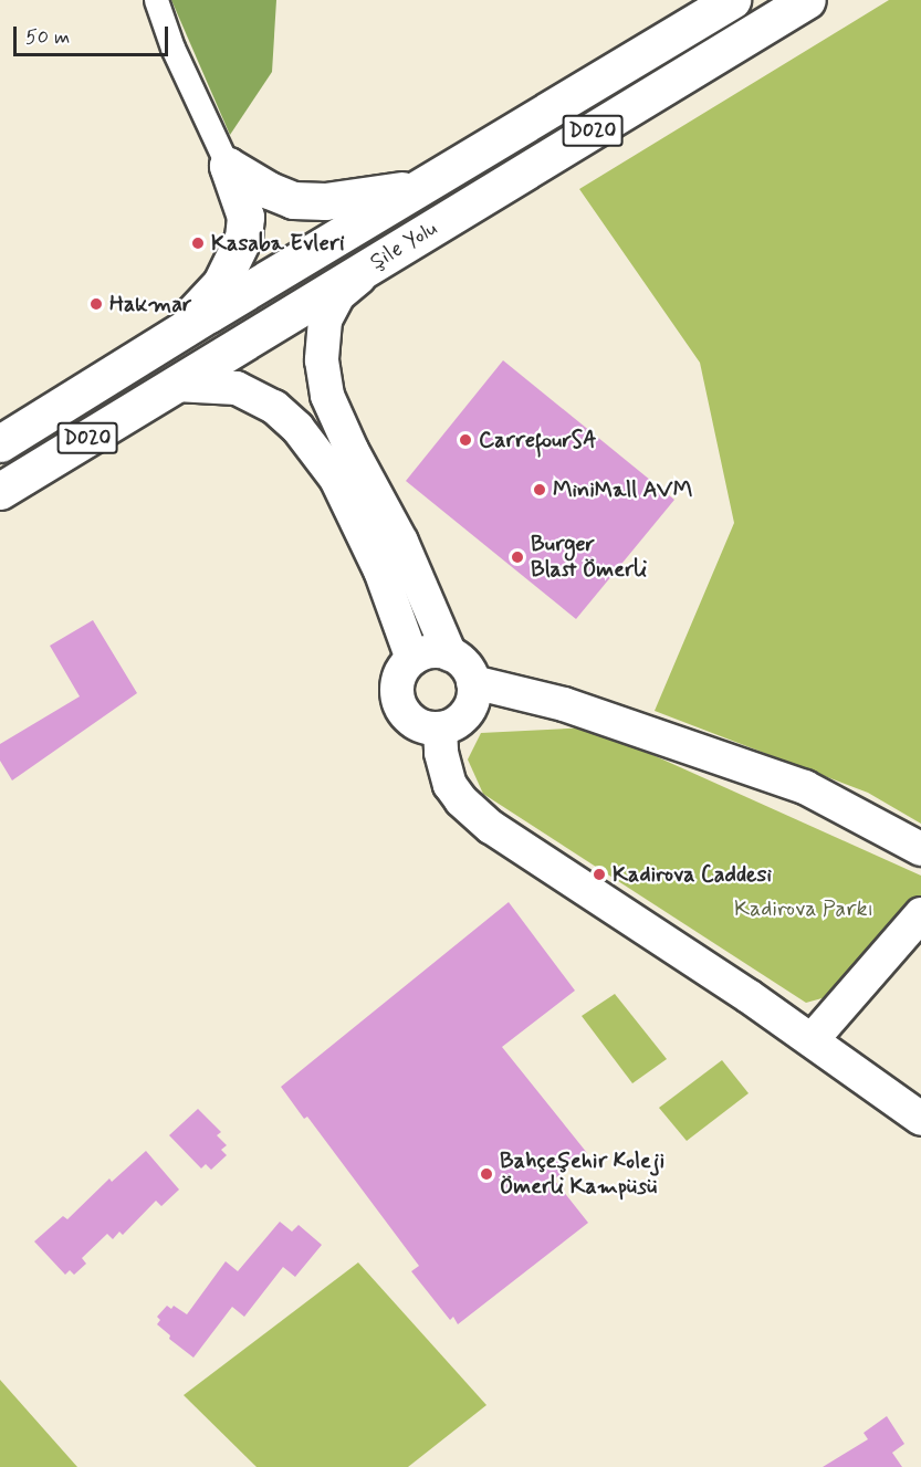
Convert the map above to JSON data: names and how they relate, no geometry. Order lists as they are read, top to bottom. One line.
{"streets":{"highway":["D020","Şile Yolu"]},"parks":["Kadirova Parkı"],"places":["Kasaba Evleri","Hakmar","CarrefourSA","MiniMall AVM","Burger Blast Ömerli","Kadirova Caddesi","Bahçeşehir Koleji Ömerli Kampüsü"],"scale_bar":"50 m"}
